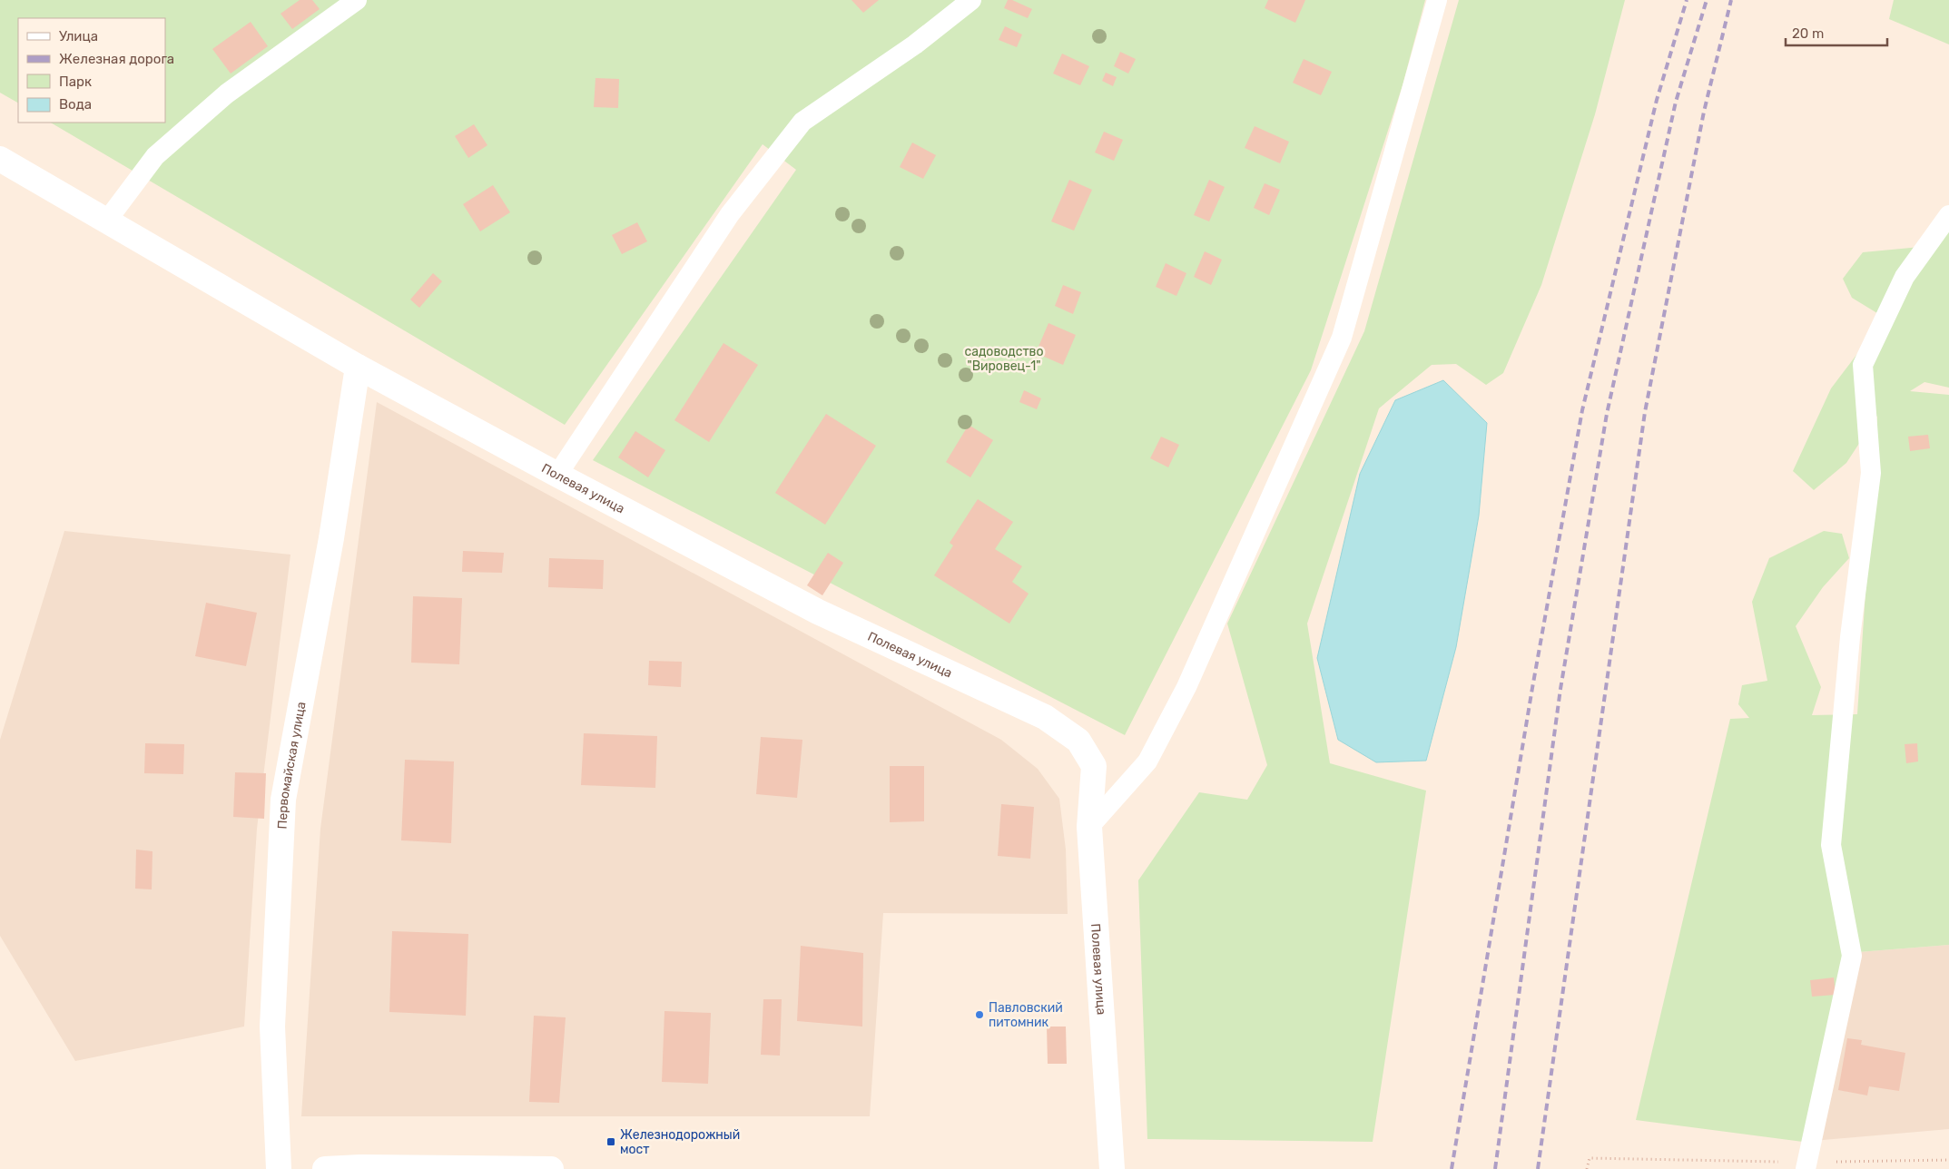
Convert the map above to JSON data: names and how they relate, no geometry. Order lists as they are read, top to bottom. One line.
{"streets":{"street":["Полевая улица","Первомайская улица"]},"crossings":[["Полевая улица","Первомайская улица"]],"parks":["садоводство \"Вировец-1\""],"places":{"other":["Павловский питомник"],"transit":["Железнодорожный мост"]},"legend":["Улица","Железная дорога","Парк","Вода"],"scale_bar":"20 m"}
